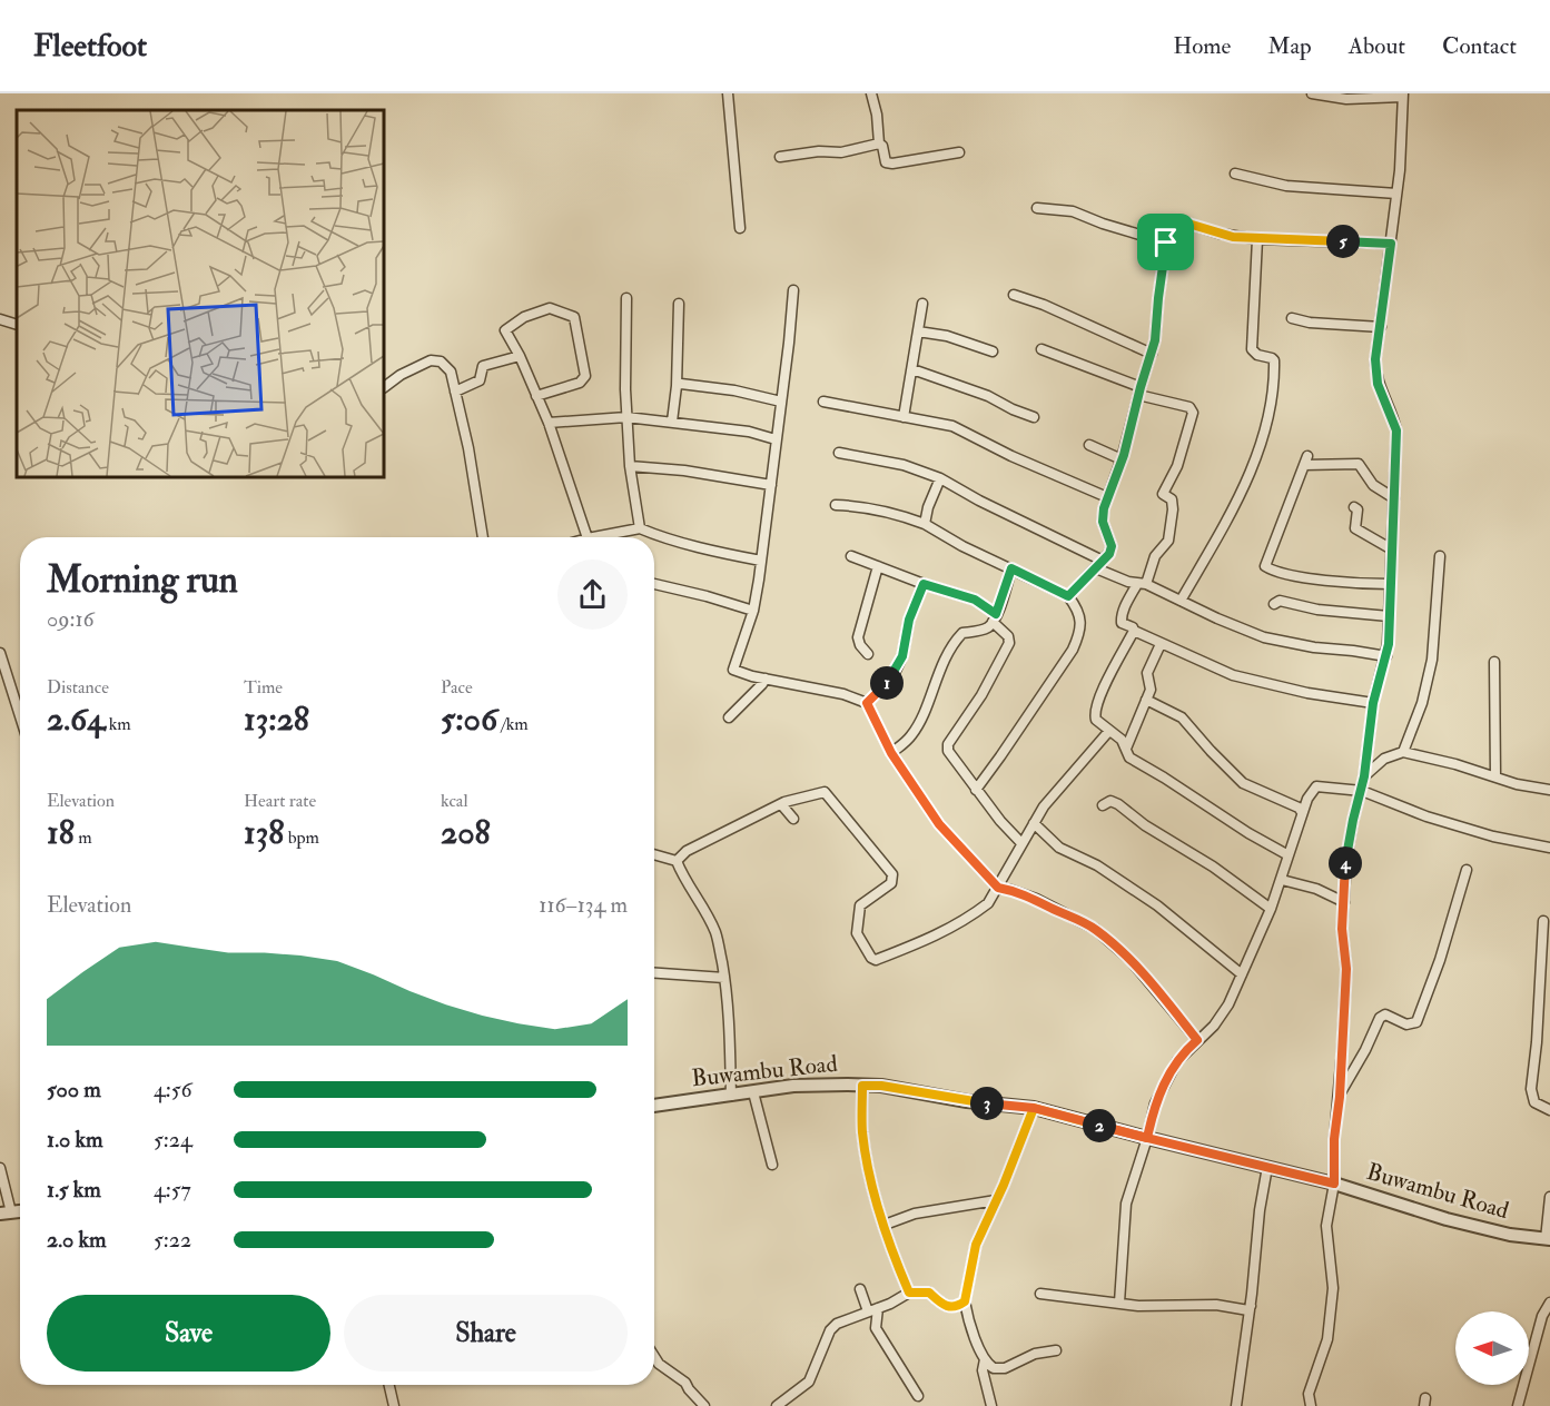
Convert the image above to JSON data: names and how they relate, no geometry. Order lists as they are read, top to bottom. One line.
{"streets":{"street":["Buwambu Road"]},"north":"left","page":{"header":"Fleetfoot","nav":["Home","Map","About","Contact"],"pins":["5","1","4","3","2"],"heading":["Morning run","09:16"],"stats":[["Distance","2.64 km"],["Time","13:28"],["Pace","5:06 /km"],["Elevation","18 m"],["Heart rate","138 bpm"],["kcal","208"]],"chart":["Elevation","116–134 m"],"list":[{"name":"500 m","note":"4:56"},{"name":"1.0 km","note":"5:24"},{"name":"1.5 km","note":"4:57"},{"name":"2.0 km","note":"5:22"}],"buttons":["Save","Share"]}}
